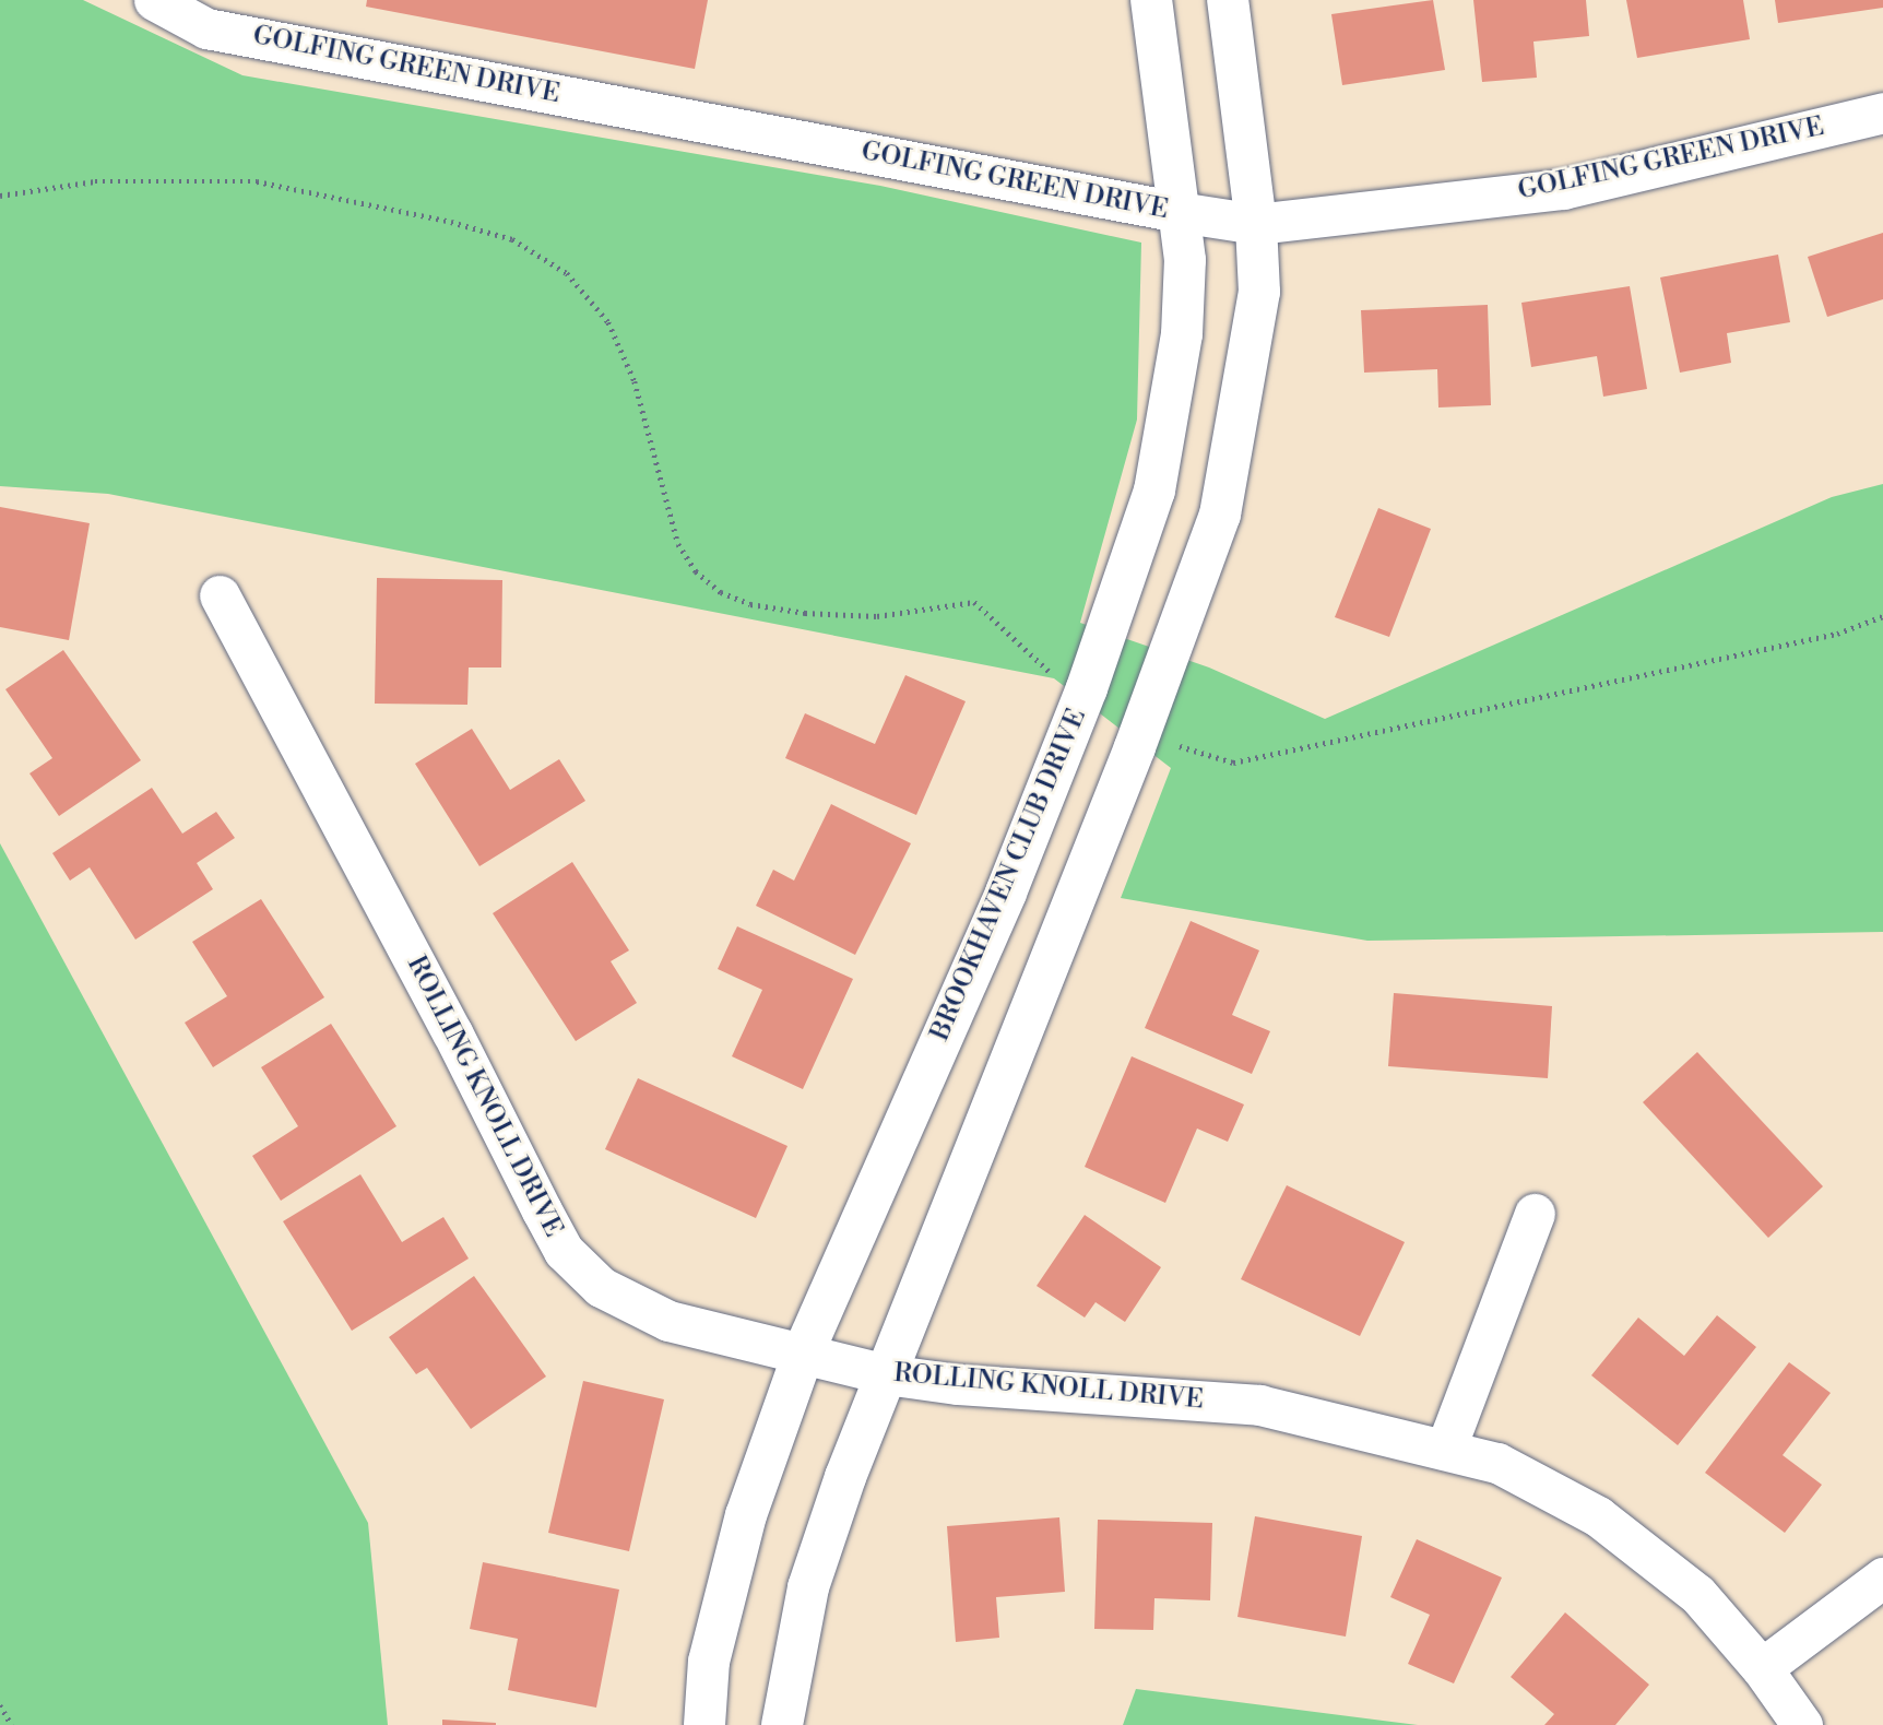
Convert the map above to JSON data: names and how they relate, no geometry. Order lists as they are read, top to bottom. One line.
{"streets":{"main road":["BROOKHAVEN CLUB DRIVE"],"street":["GOLFING GREEN DRIVE","ROLLING KNOLL DRIVE"]},"crossings":[["GOLFING GREEN DRIVE","BROOKHAVEN CLUB DRIVE"],["BROOKHAVEN CLUB DRIVE","ROLLING KNOLL DRIVE"]]}
